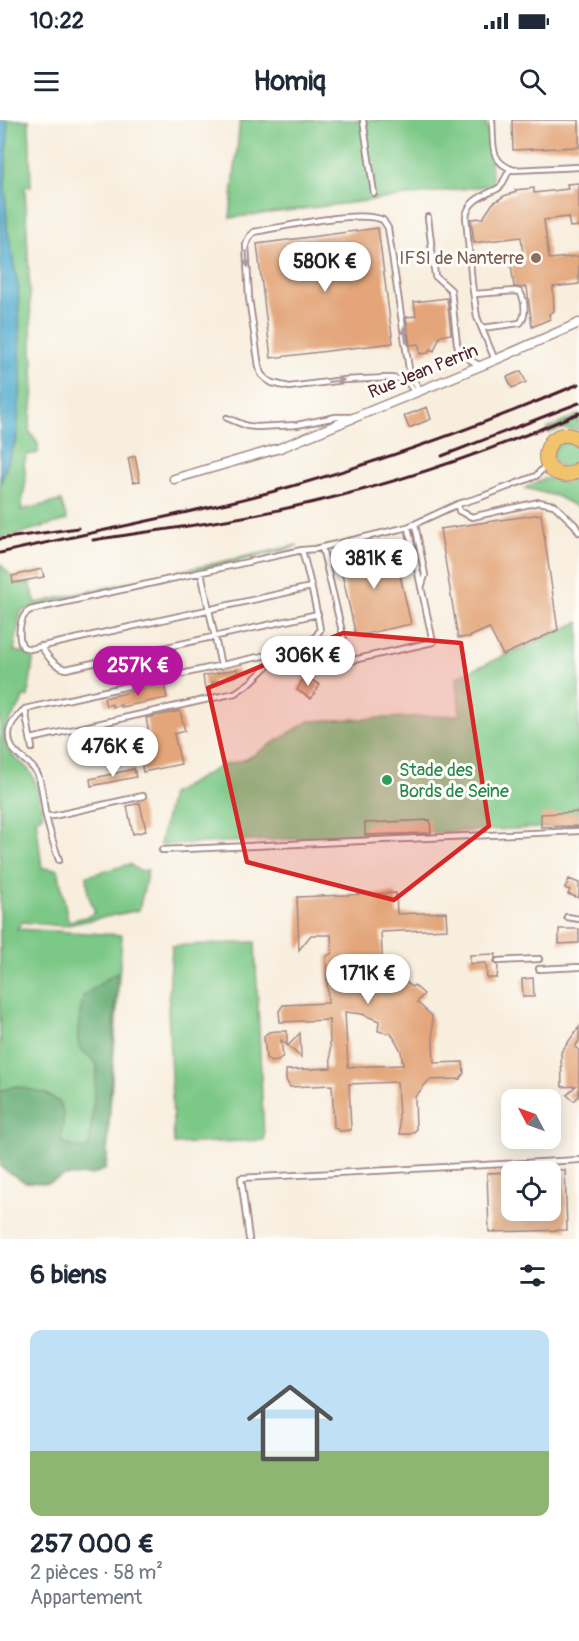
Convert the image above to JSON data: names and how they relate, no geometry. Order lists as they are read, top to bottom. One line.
{"streets":{"street":["Rue Jean Perrin"]},"places":["IFSI de Nanterre","Stade des Bords de Seine"],"north":"top left","page":{"status":"10:22","header":"Homiq","price":["580K €","381K €","306K €","257K €","476K €","171K €"],"heading":"6 biens","list":[{"name":"257 000 €","note":"2 pièces · 58 m² · Appartement"}]}}
